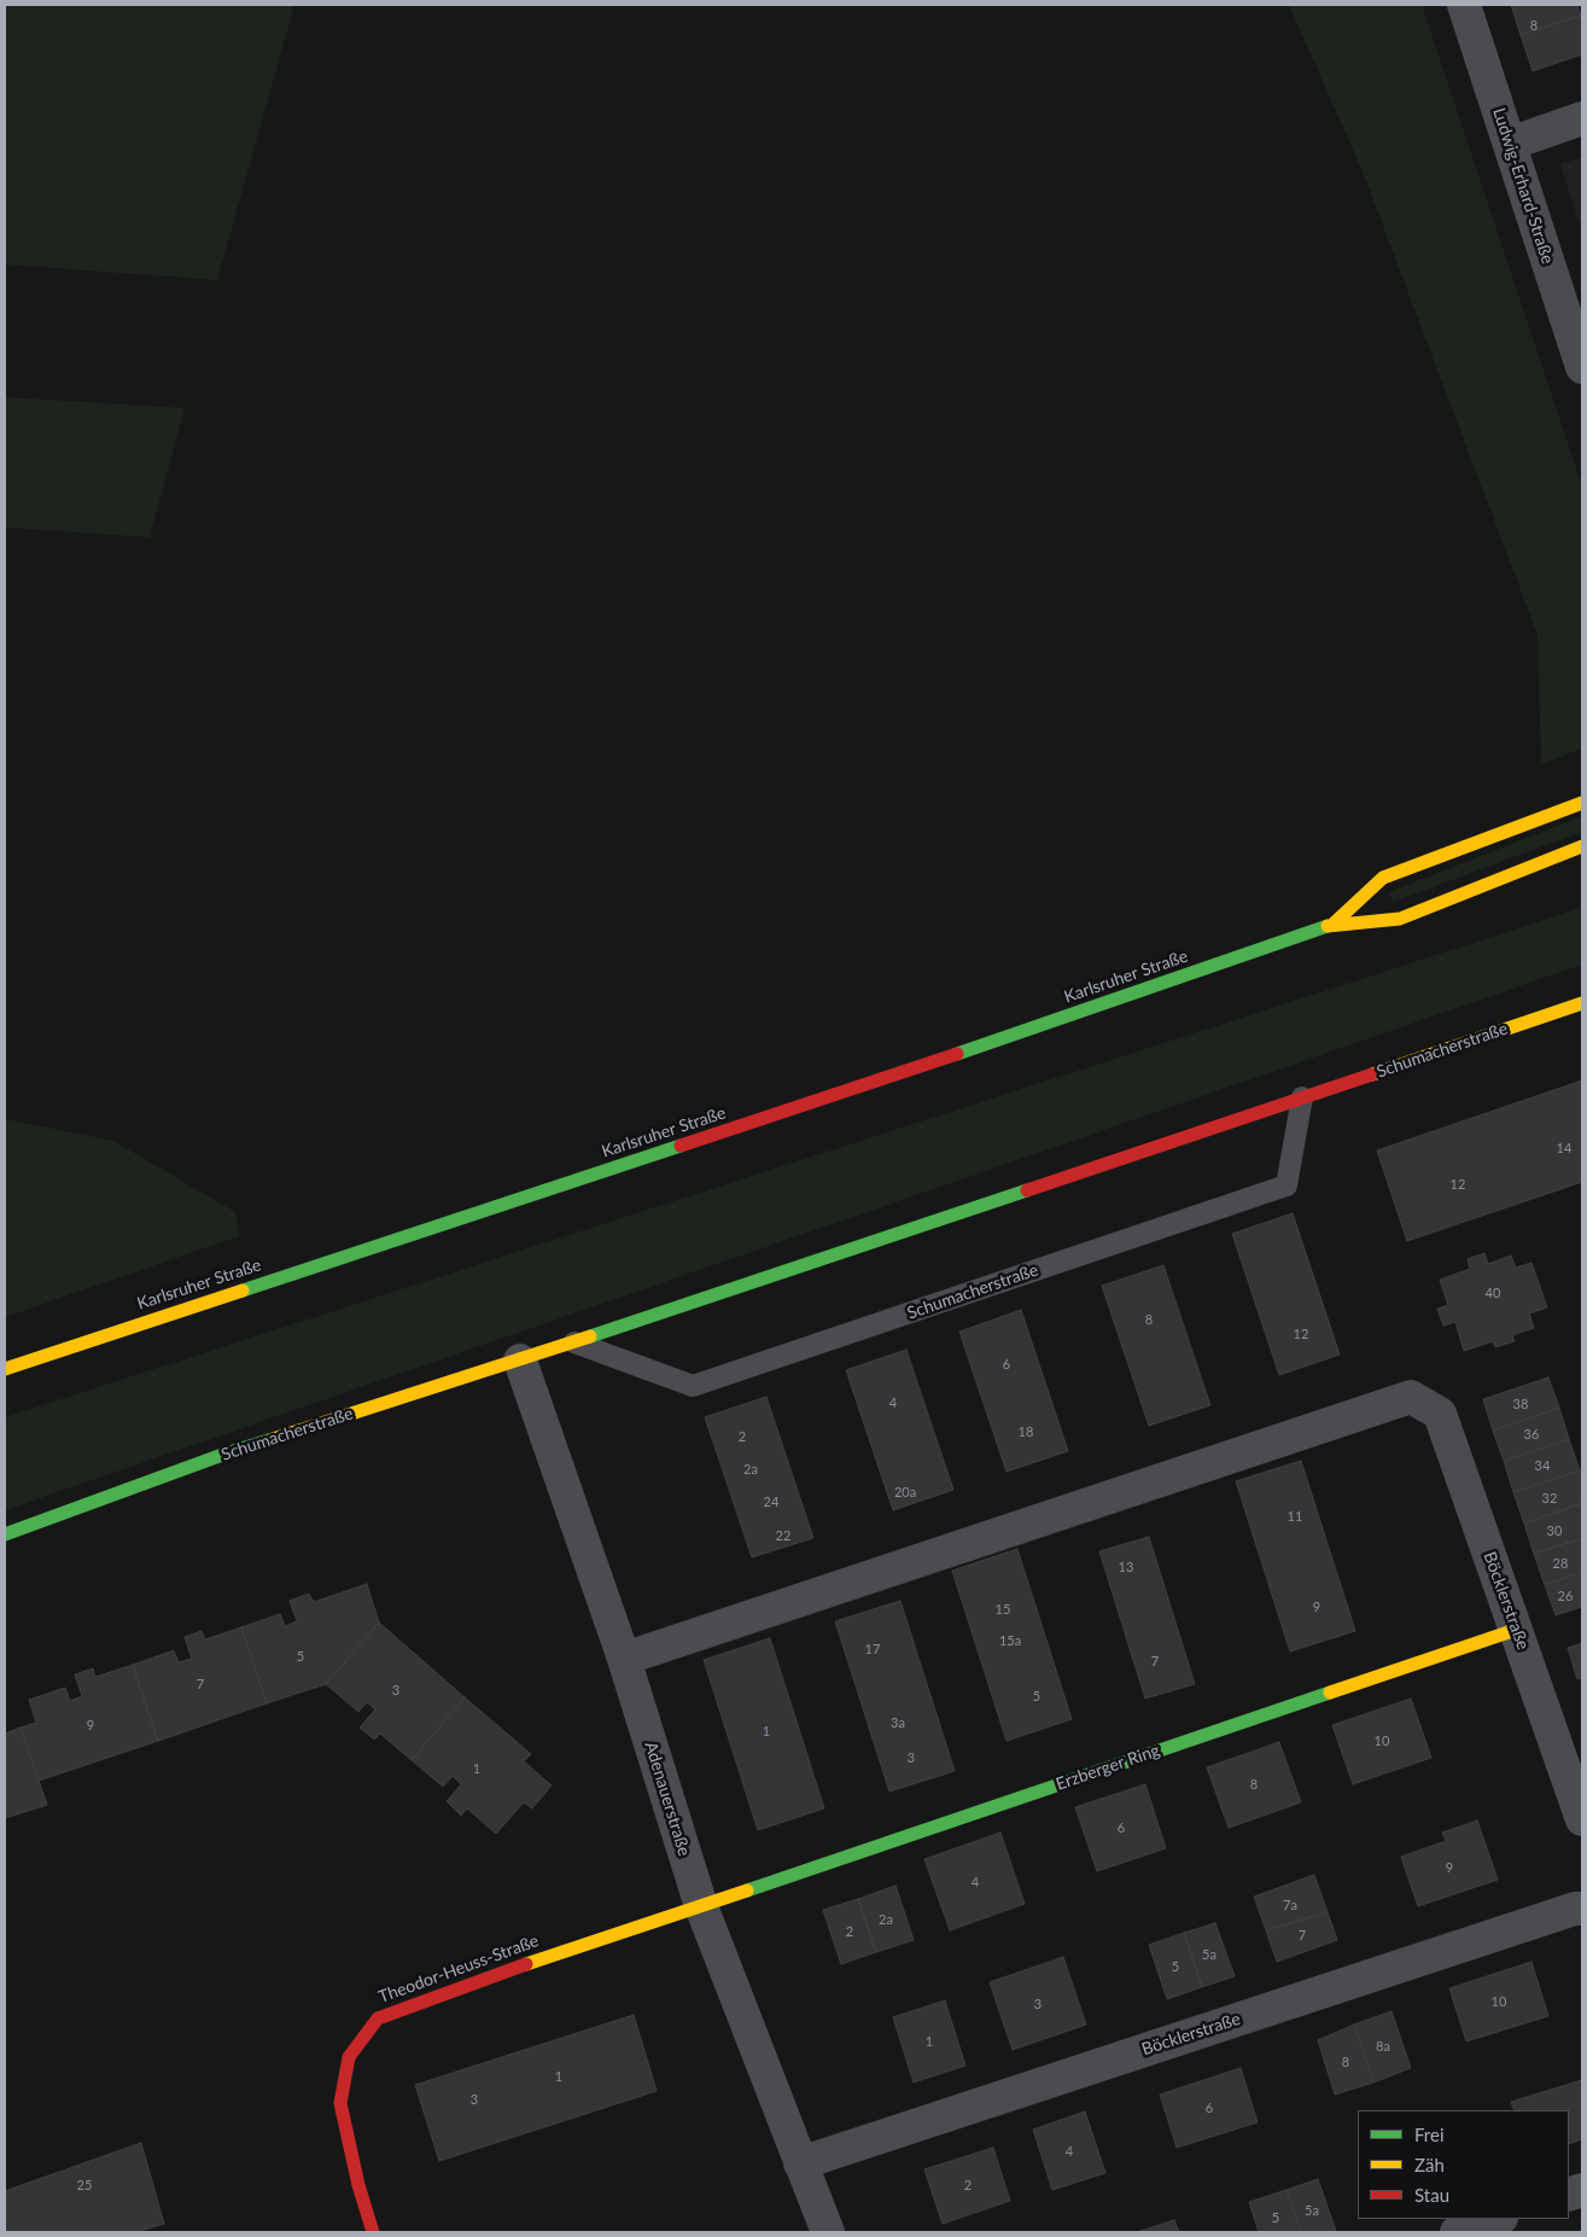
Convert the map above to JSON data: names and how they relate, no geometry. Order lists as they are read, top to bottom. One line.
{"streets":{"street":["Ludwig-Erhard-Straße","Karlsruher Straße","Schumacherstraße","Böcklerstraße","Erzberger Ring","Adenauerstraße","Theodor-Heuss-Straße"]},"crossings":[["Schumacherstraße","Adenauerstraße"],["Böcklerstraße","Erzberger Ring"],["Böcklerstraße","Adenauerstraße"],["Erzberger Ring","Adenauerstraße"],["Erzberger Ring","Theodor-Heuss-Straße"],["Adenauerstraße","Theodor-Heuss-Straße"]],"house_numbers":["8","14","12","40","8","12","6","4","38","18","36","2","34","2a","20a","32","24","11","30","22","28","13","26","9","15","15a","17","5","7","7","3","5","3a","9","1","10","3","1","8","6","9","4","7a","2a","2","7","5a","5","10","3","1","8a","8","1","3","6","4","25","2","5a","5"],"legend":["Frei","Zäh","Stau"]}
